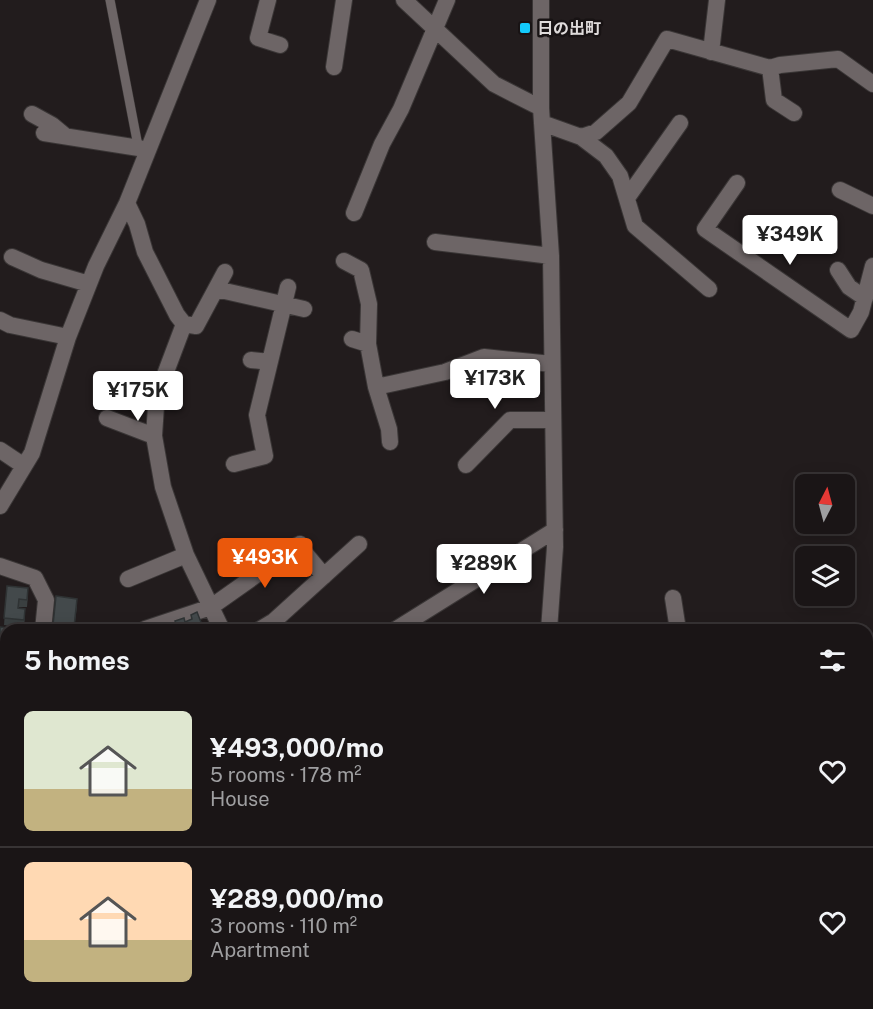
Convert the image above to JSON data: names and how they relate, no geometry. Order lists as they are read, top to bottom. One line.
{"places":{"transit":["日の出町"]},"north":"top","page":{"price":["¥349K","¥173K","¥175K","¥493K","¥289K"],"heading":"5 homes","list":[{"name":"¥493,000/mo","note":"5 rooms · 178 m² · House"},{"name":"¥289,000/mo","note":"3 rooms · 110 m² · Apartment"}]}}
